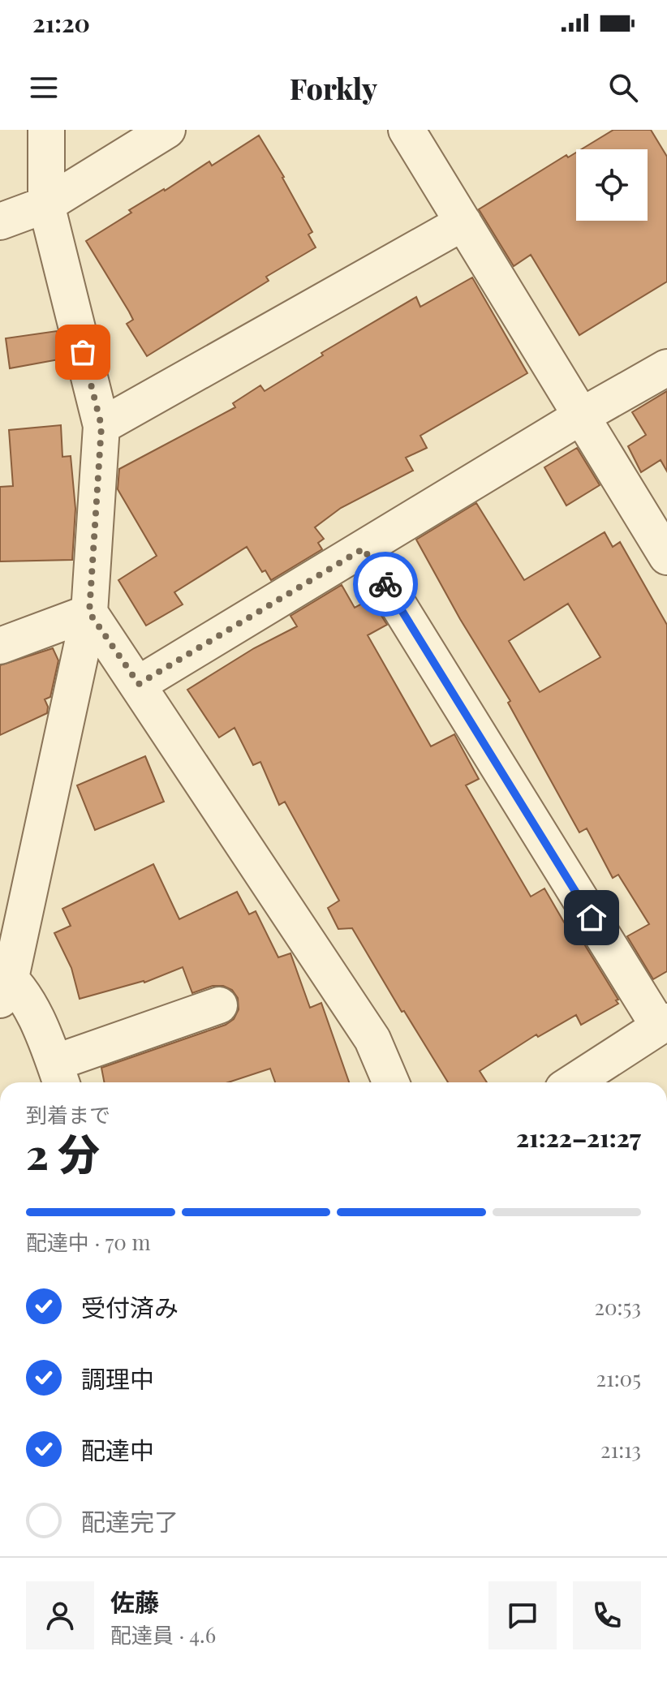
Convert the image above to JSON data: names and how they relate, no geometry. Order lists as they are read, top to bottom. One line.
{"page":{"status":"21:20","header":"Forkly","heading":["2 分","到着まで","21:22–21:27"],"panel":["佐藤","配達員 · 4.6"],"bar":"配達中 · 70 m","list":[["受付済み","20:53"],["調理中","21:05"],["配達中","21:13"],"配達完了"]}}
